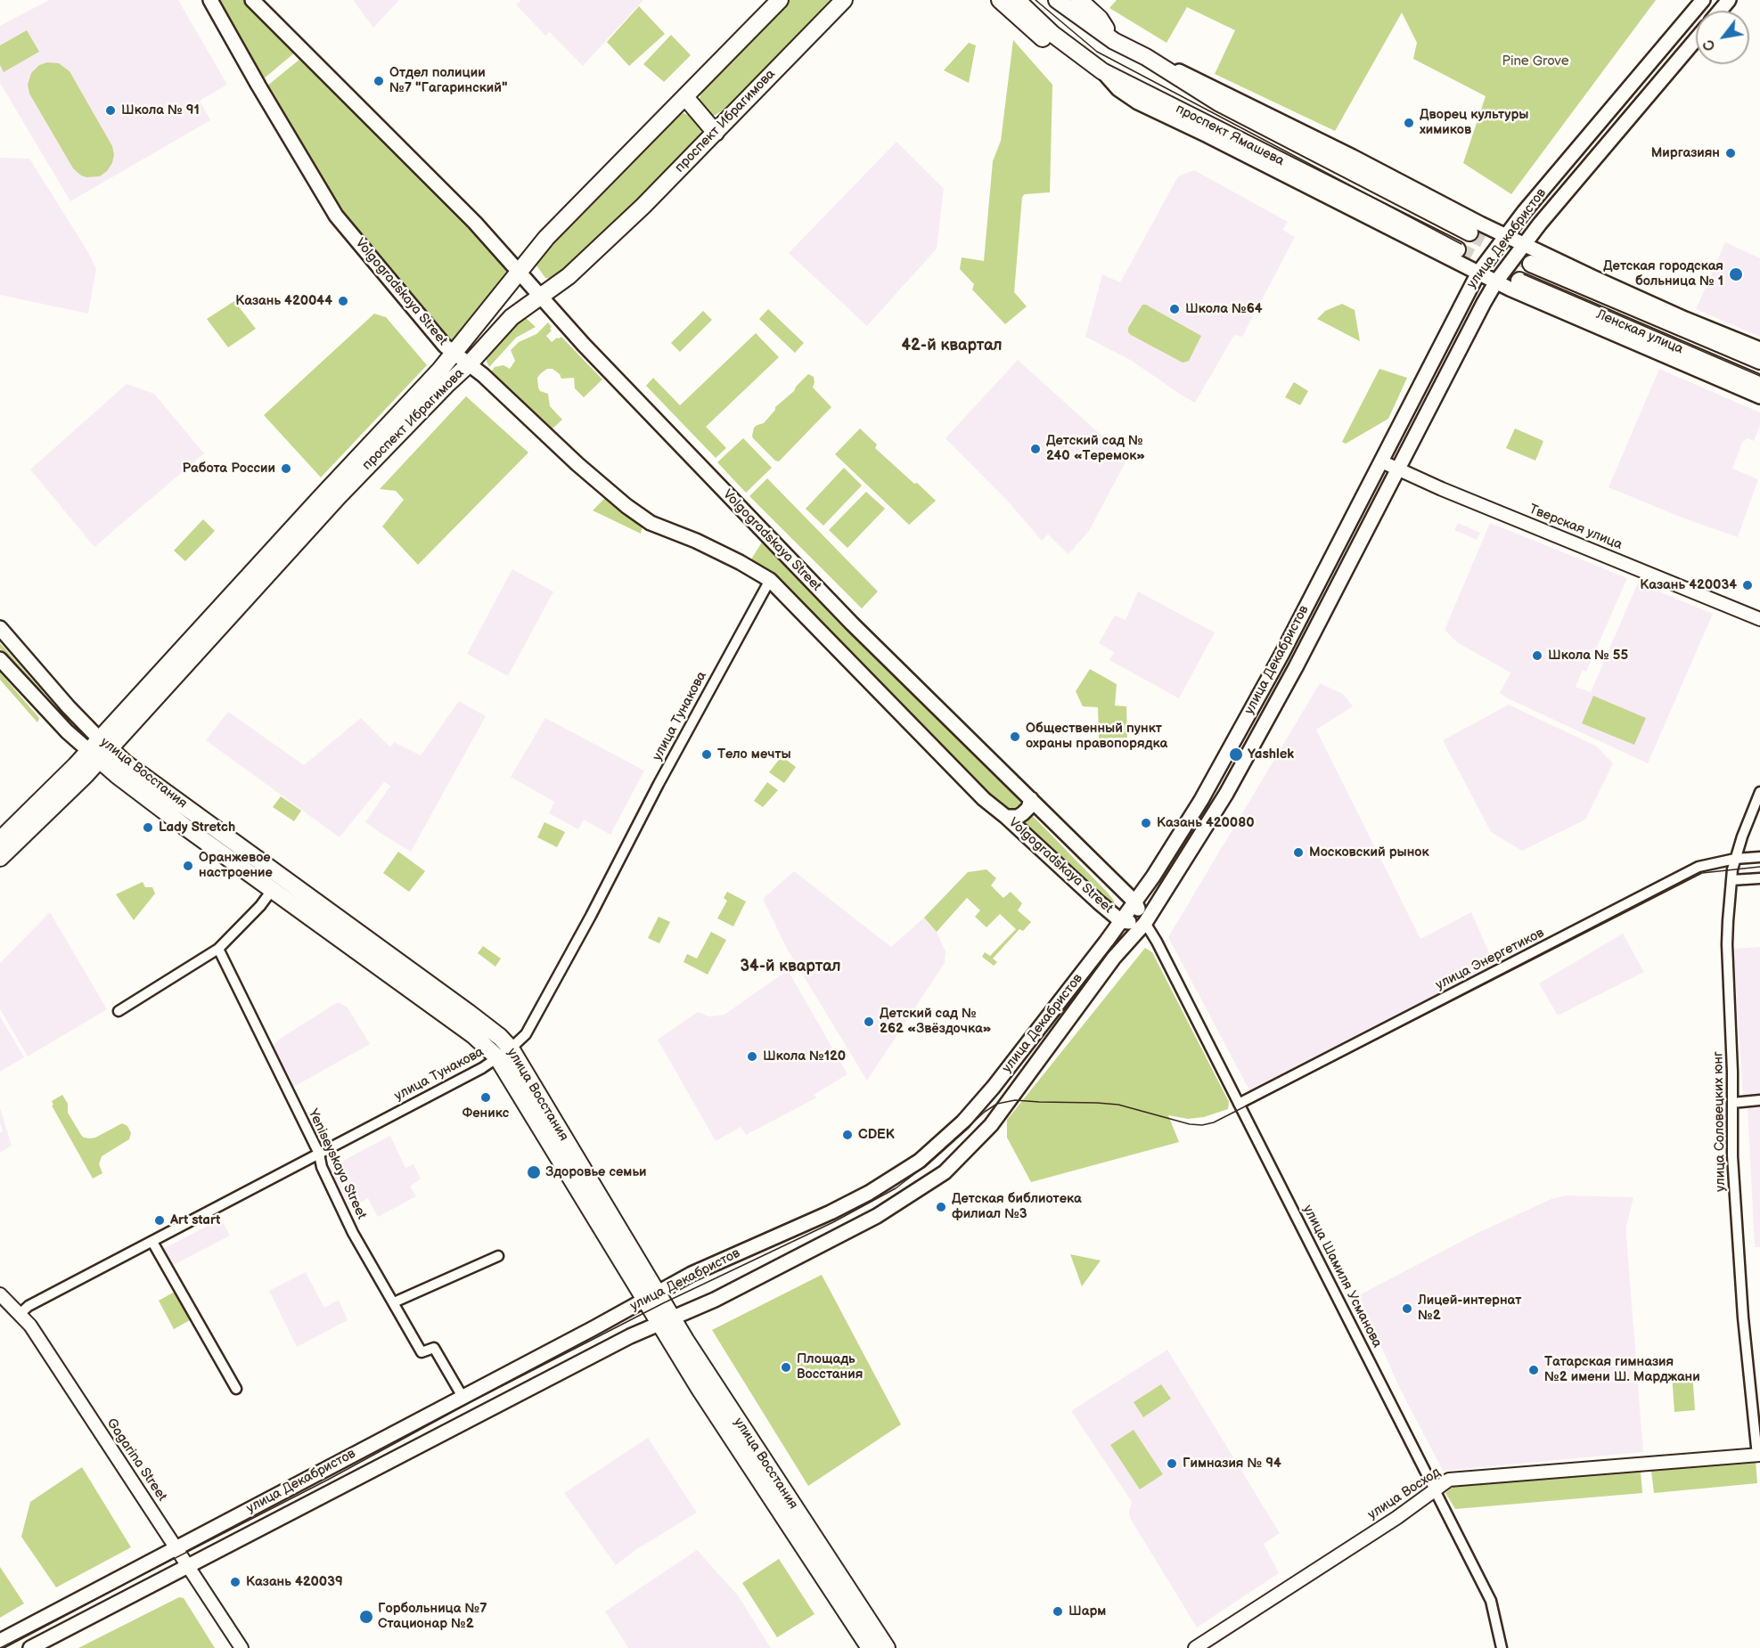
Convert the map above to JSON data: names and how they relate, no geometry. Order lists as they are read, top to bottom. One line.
{"streets":{"main road":["проспект Ибрагимова","проспект Ямашева","улица Декабристов","Volgogradskaya Street","Ленская улица","улица Восстания"],"street":["Тверская улица","улица Тунакова","улица Энергетиков","улица Соловецких юнг","Yeniseyskaya Street","улица Шамиля Усманова","Gagarina Street","улица Восход"]},"crossings":[["проспект Ибрагимова","Volgogradskaya Street"],["проспект Ибрагимова","улица Восстания"],["улица Декабристов","Volgogradskaya Street"],["улица Декабристов","Тверская улица"],["улица Декабристов","улица Восстания"],["улица Декабристов","Yeniseyskaya Street"],["улица Декабристов","улица Шамиля Усманова"],["улица Декабристов","Gagarina Street"],["Volgogradskaya Street","улица Тунакова"],["Volgogradskaya Street","улица Шамиля Усманова"],["улица Тунакова","улица Восстания"],["улица Тунакова","Yeniseyskaya Street"],["улица Тунакова","Gagarina Street"],["улица Энергетиков","улица Соловецких юнг"],["улица Энергетиков","улица Шамиля Усманова"],["улица Соловецких юнг","улица Восход"],["улица Шамиля Усманова","улица Восход"]],"districts":["42-й квартал","34-й квартал"],"parks":["Pine Grove"],"places":["Отдел полиции №7 \"Гагаринский\"","Школа № 91","Дворец культуры химиков","Миргазиян","Детская городская больница № 1","Казань 420044","Школа №64","Детский сад № 240 «Теремок»","Работа России","Казань 420034","Школа № 55","Общественный пункт охраны правопорядка","Тело мечты","Yashlek","Казань 420080","Lady Stretch","Московский рынок","Оранжевое настроение","Детский сад № 262 «Звёздочка»","Школа №120","Феникс","CDEK","Здоровье семьи","Детская библиотека филиал №3","Art start","Лицей-интернат №2","Площадь Восстания","Татарская гимназия №2 имени Ш. Марджани","Гимназия № 94","Казань 420039","Шарм","Горбольница №7 Стационар №2"],"north":"bottom left"}
